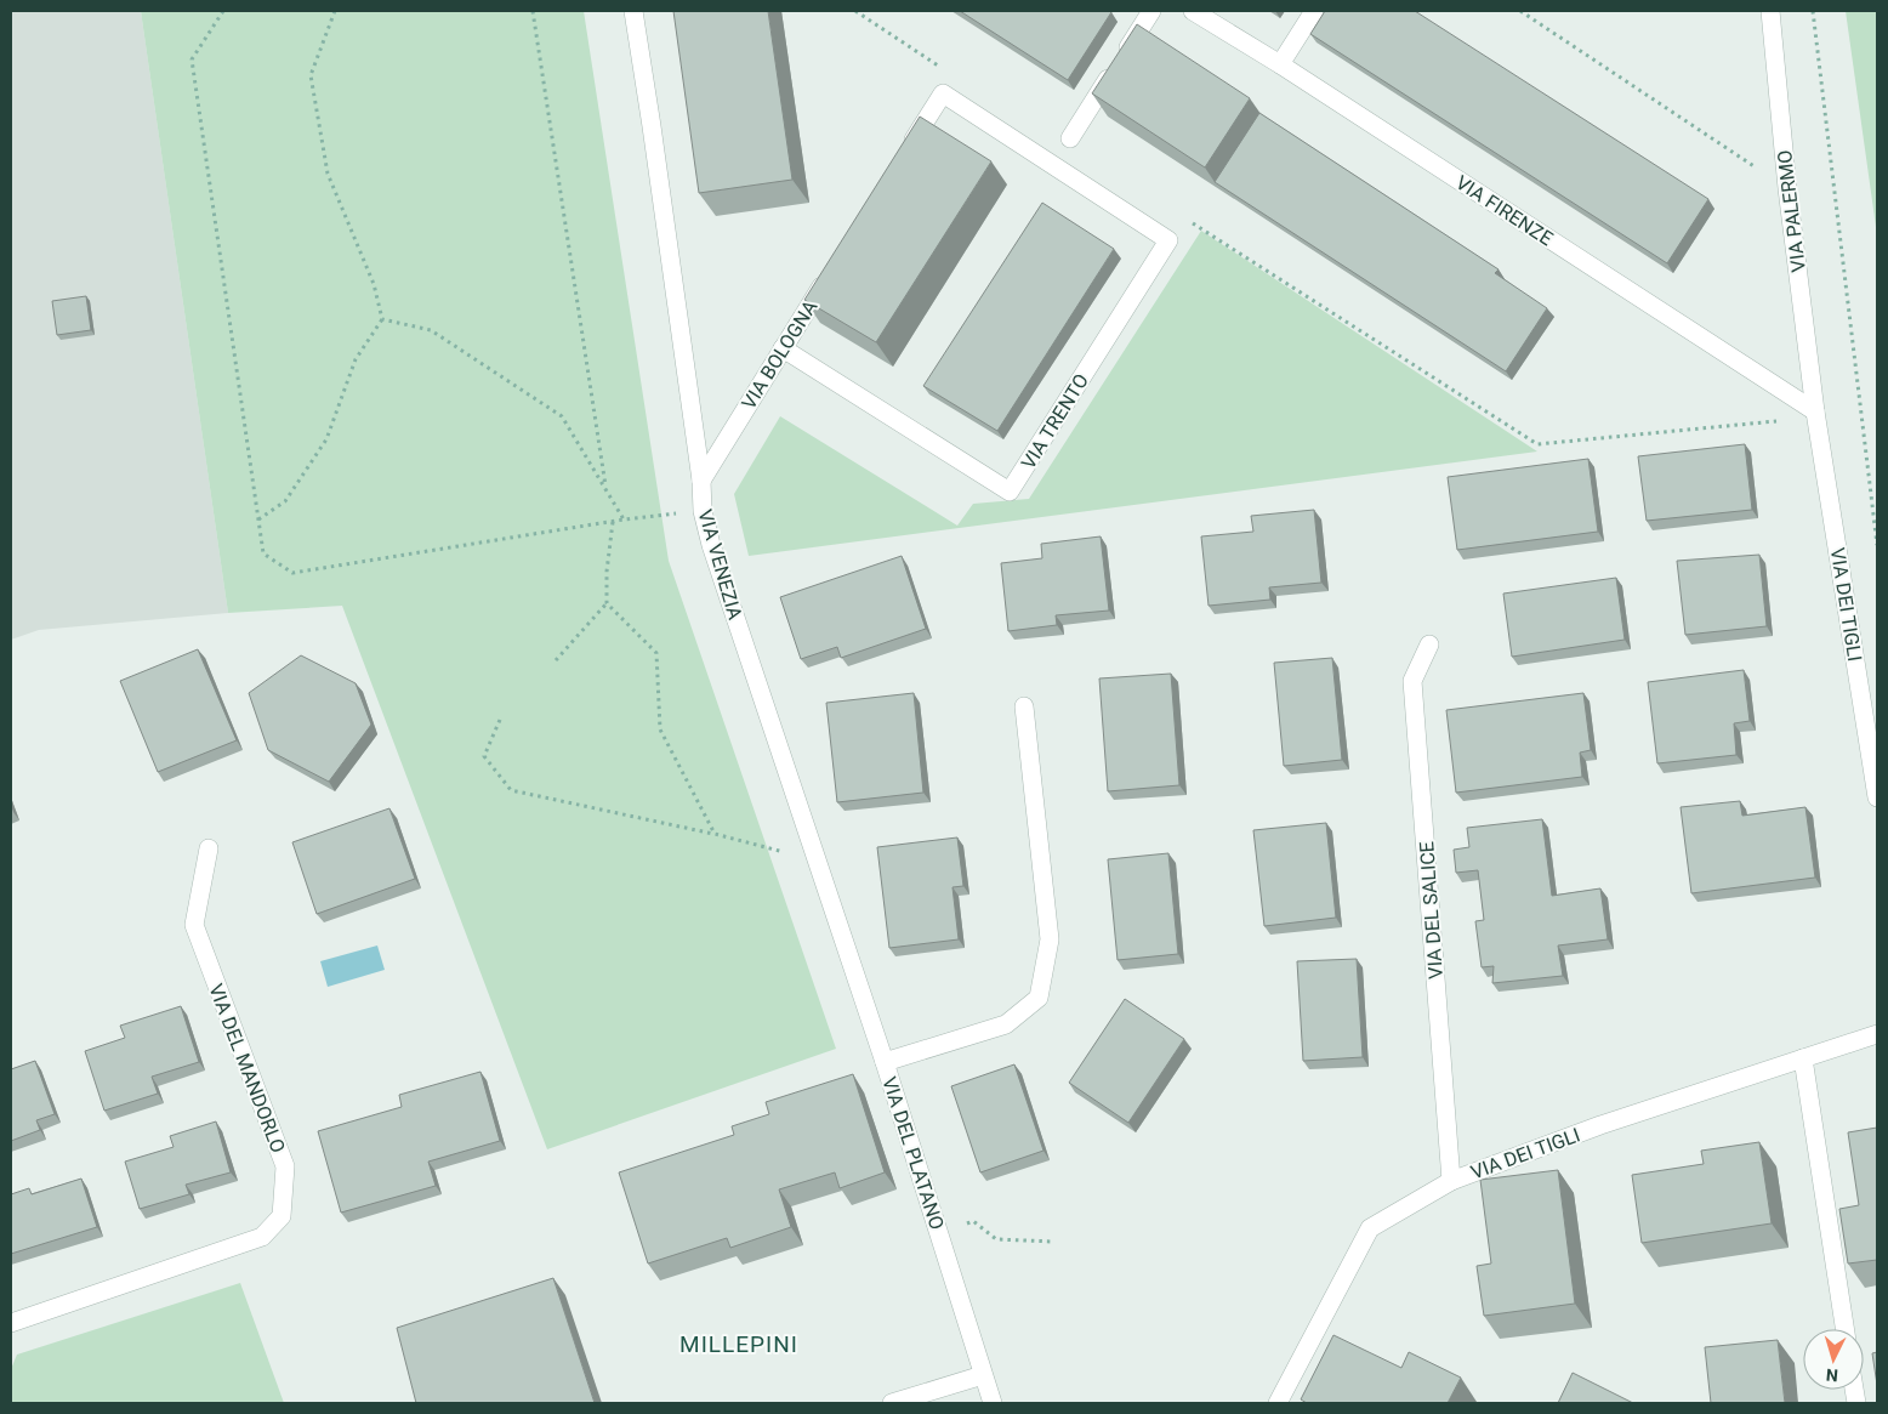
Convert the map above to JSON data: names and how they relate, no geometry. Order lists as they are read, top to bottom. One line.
{"streets":{"street":["VIA FIRENZE","VIA PALERMO","VIA BOLOGNA","VIA TRENTO","VIA VENEZIA","VIA DEI TIGLI","VIA DEL SALICE","VIA DEL MANDORLO","VIA DEL PLATANO"]},"crossings":[["VIA FIRENZE","VIA PALERMO"],["VIA FIRENZE","VIA DEI TIGLI"],["VIA PALERMO","VIA DEI TIGLI"],["VIA BOLOGNA","VIA TRENTO"],["VIA BOLOGNA","VIA VENEZIA"],["VIA VENEZIA","VIA DEL PLATANO"],["VIA DEI TIGLI","VIA DEL SALICE"]],"districts":["MILLEPINI"],"north":"bottom"}
